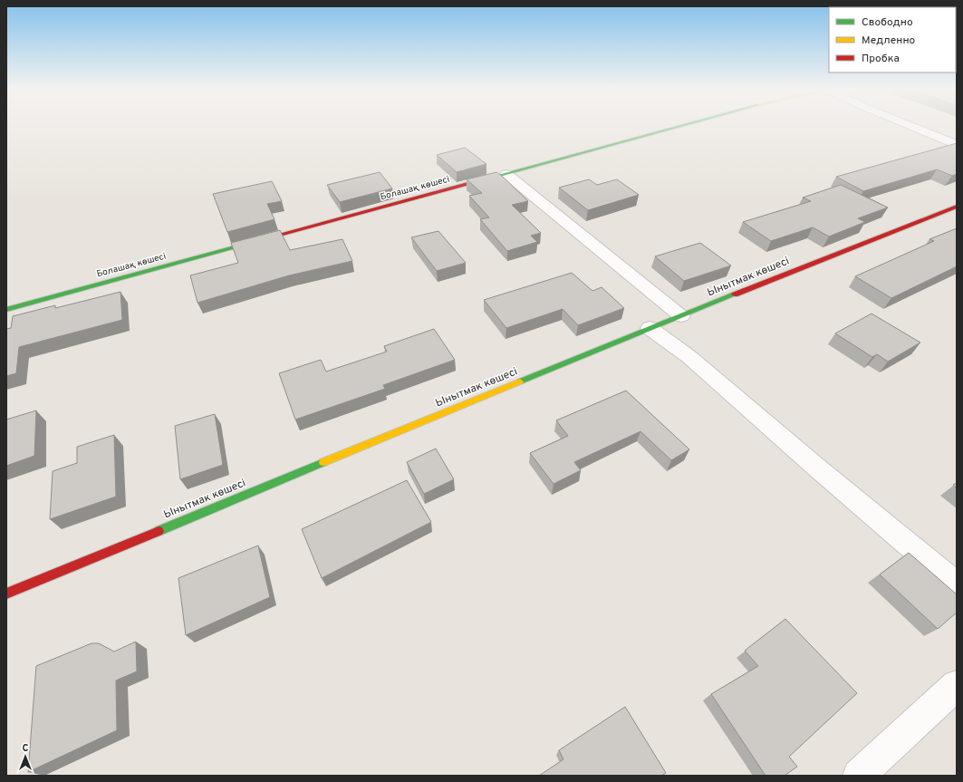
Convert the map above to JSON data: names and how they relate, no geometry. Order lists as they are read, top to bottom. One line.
{"streets":{"street":["Болашақ көшесі","Ынытмак көшесі"]},"legend":["Свободно","Медленно","Пробка"],"north":"top"}
